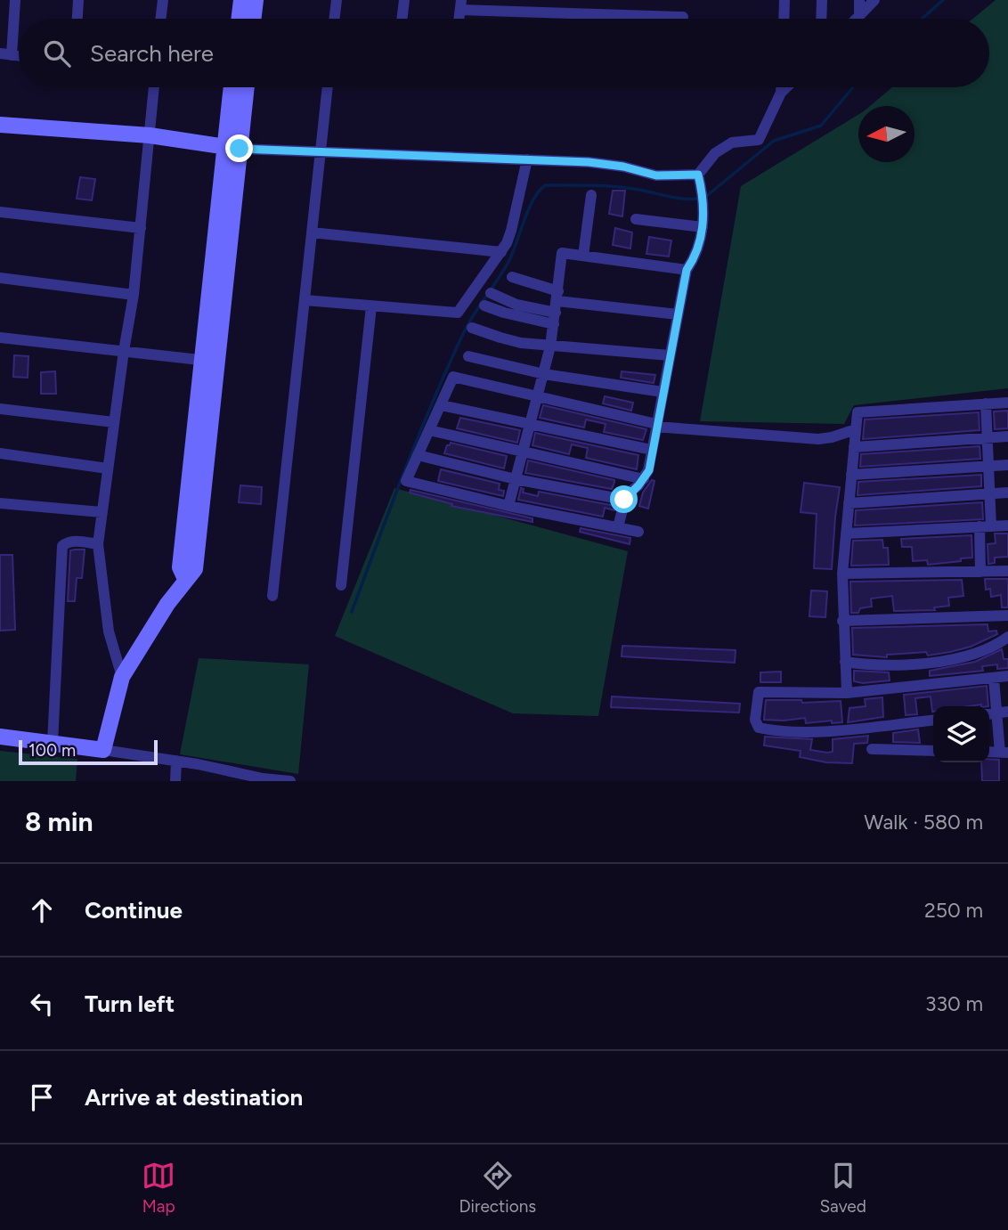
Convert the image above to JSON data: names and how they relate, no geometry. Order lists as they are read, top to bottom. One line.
{"scale_bar":"100 m","north":"left","page":{"search":"Search here","scale":"100 m","heading":["8 min","Walk · 580 m"],"list":[["Continue","250 m"],["Turn left","330 m"],"Arrive at destination"],"nav":["Map","Directions","Saved"]}}
